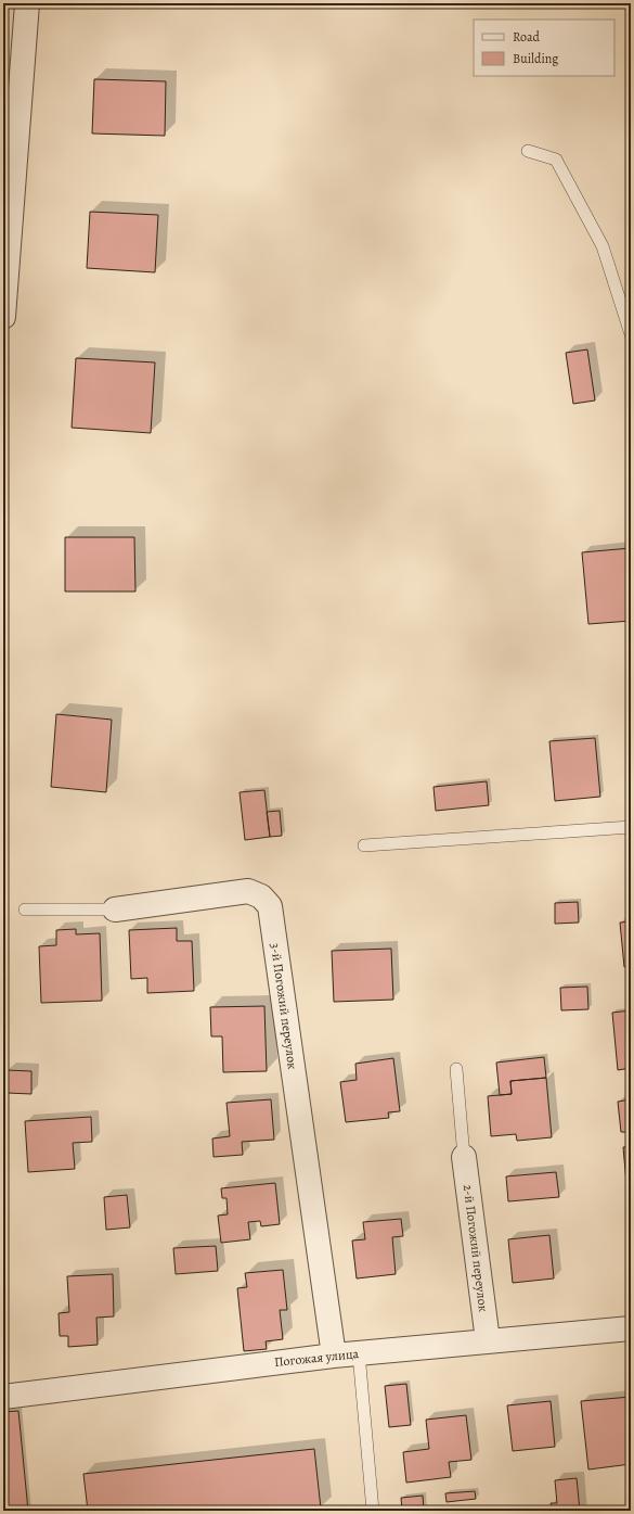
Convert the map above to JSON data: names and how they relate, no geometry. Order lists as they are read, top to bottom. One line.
{"streets":{"street":["3-й Погожий переулок","2-й Погожий переулок","Погожая улица"]},"crossings":[["3-й Погожий переулок","Погожая улица"],["2-й Погожий переулок","Погожая улица"]],"legend":["Road","Building"]}
